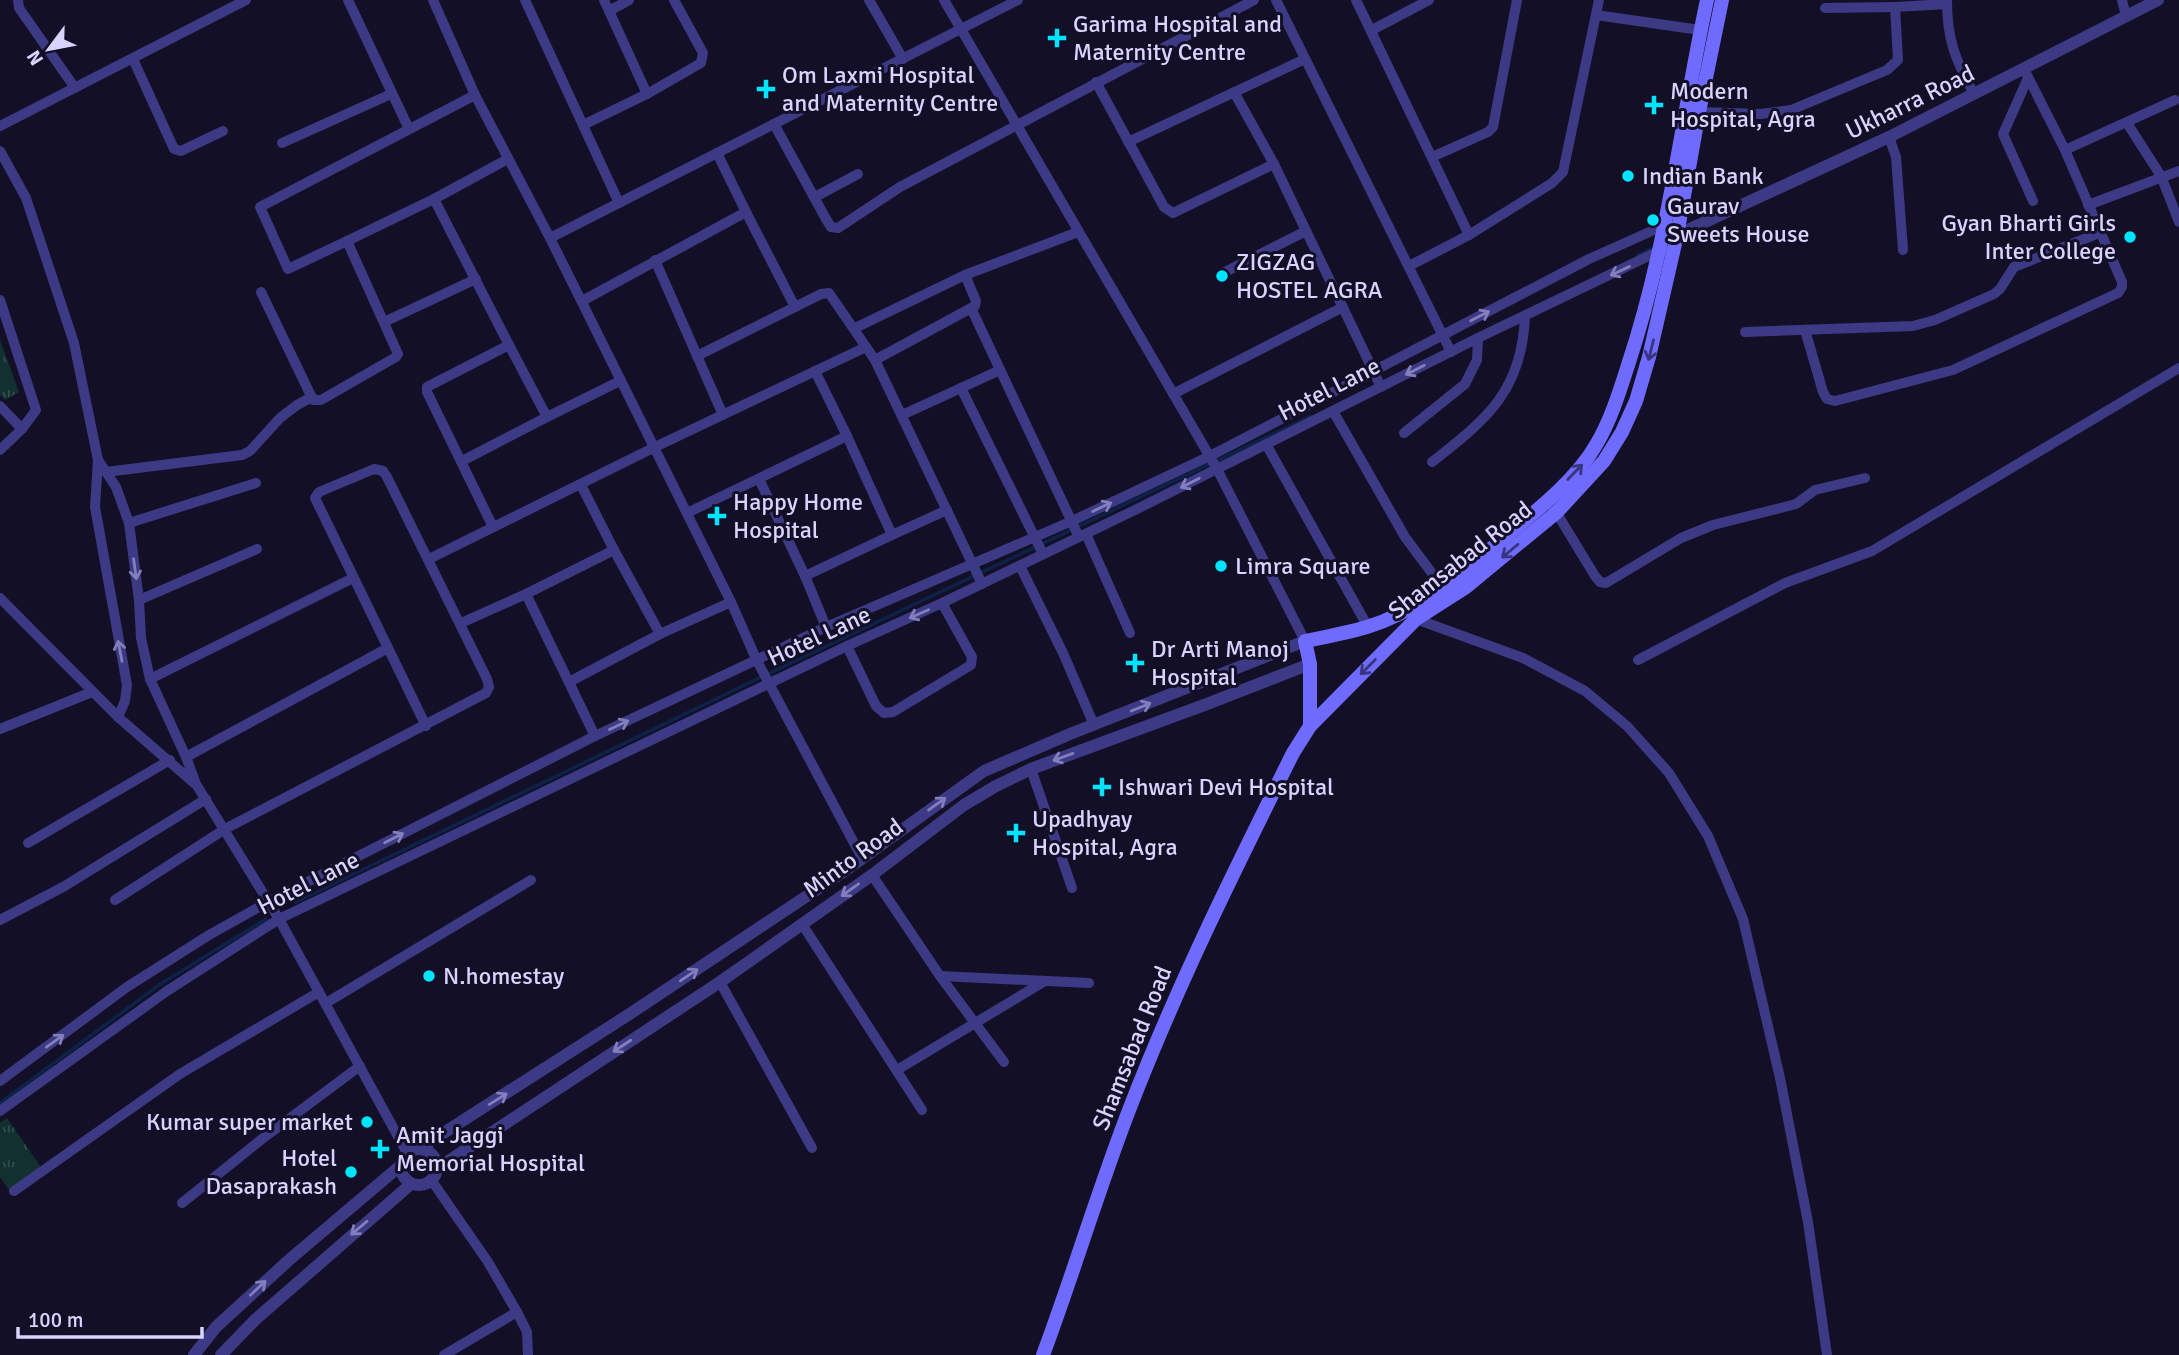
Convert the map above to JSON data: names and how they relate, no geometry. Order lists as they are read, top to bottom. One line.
{"streets":{"main road":["Shamsabad Road","Minto Road"],"street":["Ukharra Road","Hotel Lane"]},"crossings":[["Ukharra Road","Shamsabad Road"],["Hotel Lane","Shamsabad Road"],["Shamsabad Road","Minto Road"]],"places":{"health":["Garima Hospital and Maternity Centre","Om Laxmi Hospital and Maternity Centre","Modern Hospital, Agra","Happy Home Hospital","Dr Arti Manoj Hospital","Ishwari Devi Hospital","Upadhyay Hospital, Agra","Amit Jaggi Memorial Hospital"],"other":["Indian Bank","Gaurav Sweets House","Gyan Bharti Girls Inter College","ZIGZAG HOSTEL AGRA","Limra Square","N.homestay","Kumar super market","Hotel Dasaprakash"]},"scale_bar":"100 m","north":"bottom left"}
